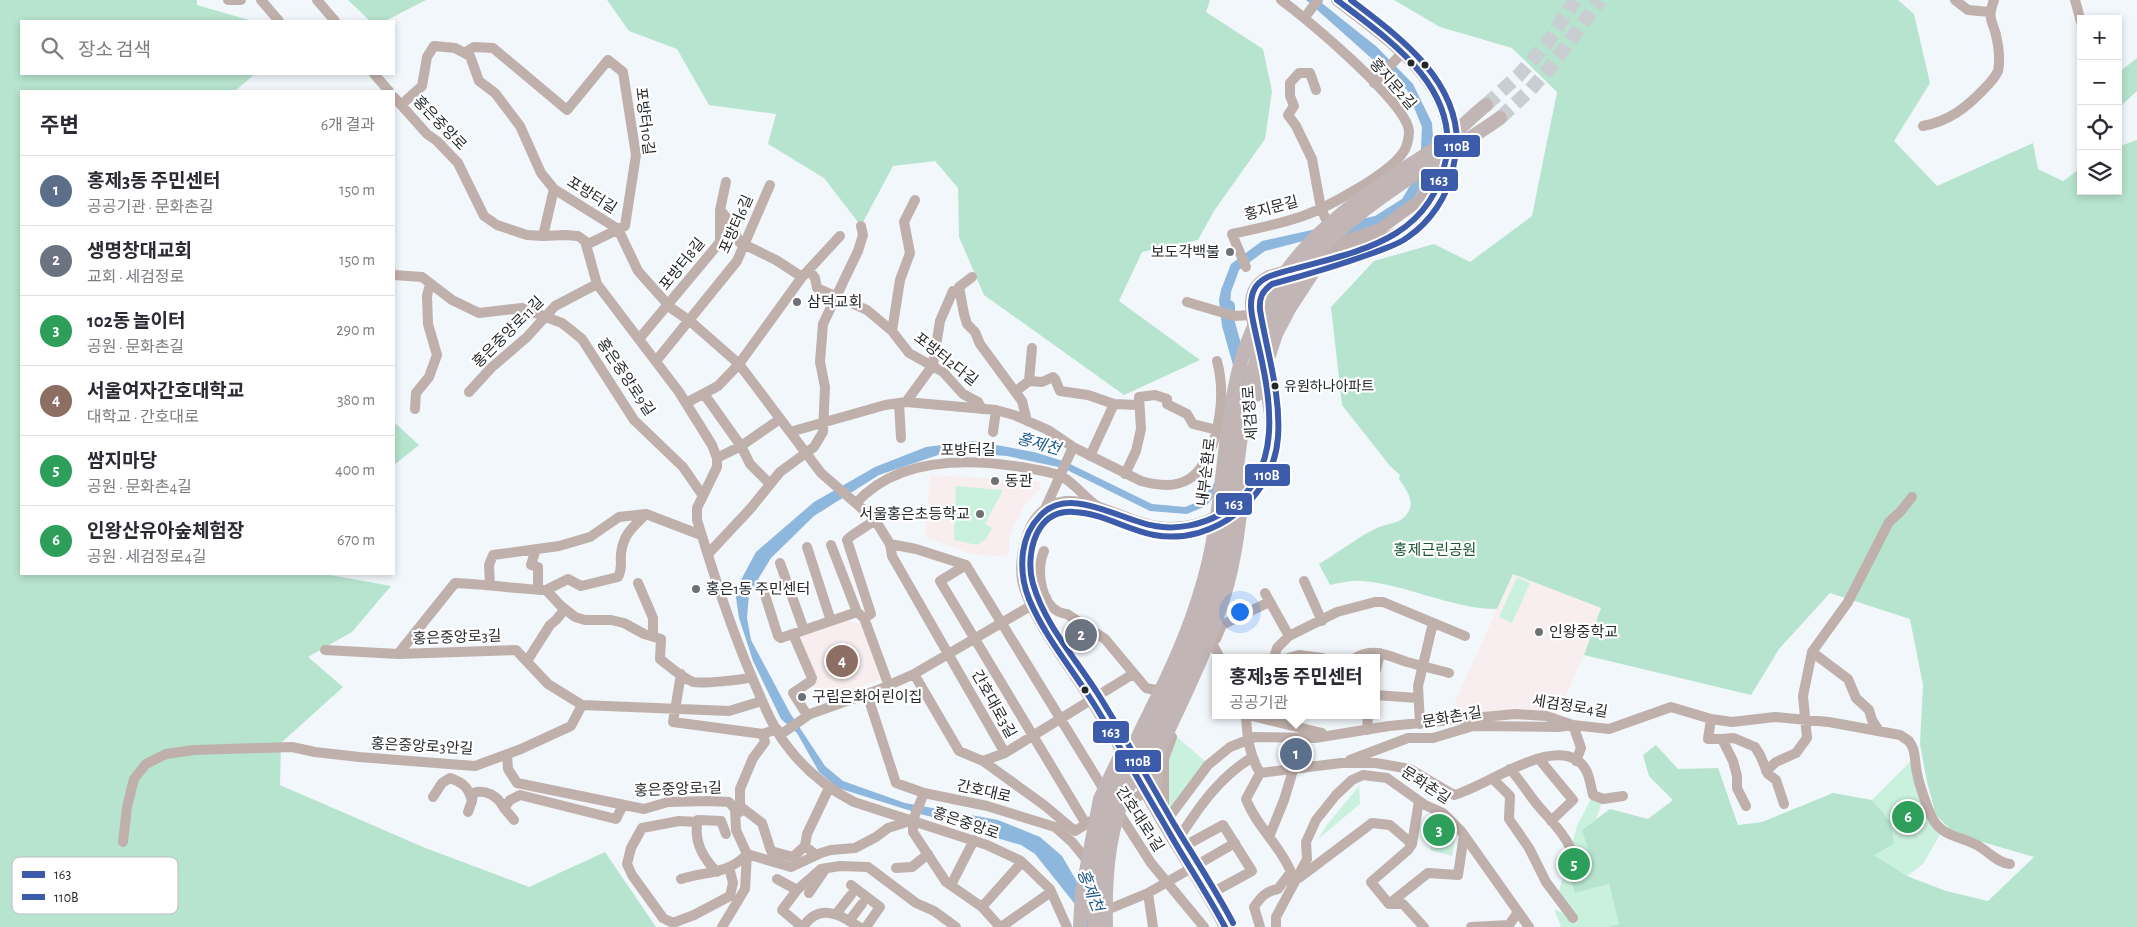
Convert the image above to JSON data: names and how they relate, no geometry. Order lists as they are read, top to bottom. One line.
{"streets":{"highway":["내부순환로"],"main road":["세검정로"],"street":["홍지문2길","포방터10길","홍은중앙로","포방터길","홍지문길","포방터6길","포방터8길","홍은중앙로11길","포방터2다길","홍은중앙로9길","홍은중앙로3길","간호대로3길","세검정로4길","문화촌1길","홍은중앙로3안길","문화촌길","홍은중앙로1길","간호대로","간호대로1길"]},"crossings":[["홍지문2길","홍지문길"],["포방터10길","포방터길"],["홍은중앙로","홍은중앙로9길"],["포방터길","포방터6길"],["포방터길","포방터8길"],["홍은중앙로11길","홍은중앙로9길"],["홍은중앙로3길","홍은중앙로3안길"],["간호대로3길","간호대로"],["세검정로4길","문화촌1길"],["문화촌1길","문화촌길"],["홍은중앙로3안길","홍은중앙로1길"]],"water":["홍제천"],"parks":["홍제근린공원"],"places":["보도각백불","삼덕교회","유원하나아파트","동관","서울홍은초등학교","홍은1동 주민센터","인왕중학교","구립은화어린이집"],"lines":["transit line 163","transit line 110B"],"legend":["163","110B"],"page":{"map_buttons":["+","−"],"search":"장소 검색","heading":["주변","6개 결과"],"list":[{"mark":"1","name":"홍제3동 주민센터","note":"공공기관 · 문화촌길","value":"150 m"},{"mark":"2","name":"생명창대교회","note":"교회 · 세검정로","value":"150 m"},{"mark":"3","name":"102동 놀이터","note":"공원 · 문화촌길","value":"290 m"},{"mark":"4","name":"서울여자간호대학교","note":"대학교 · 간호대로","value":"380 m"},{"mark":"5","name":"쌈지마당","note":"공원 · 문화촌4길","value":"400 m"},{"mark":"6","name":"인왕산유아숲체험장","note":"공원 · 세검정로4길","value":"670 m"}],"pins":["2","4","1","6","3","5"],"popup":["홍제3동 주민센터","공공기관"]}}
